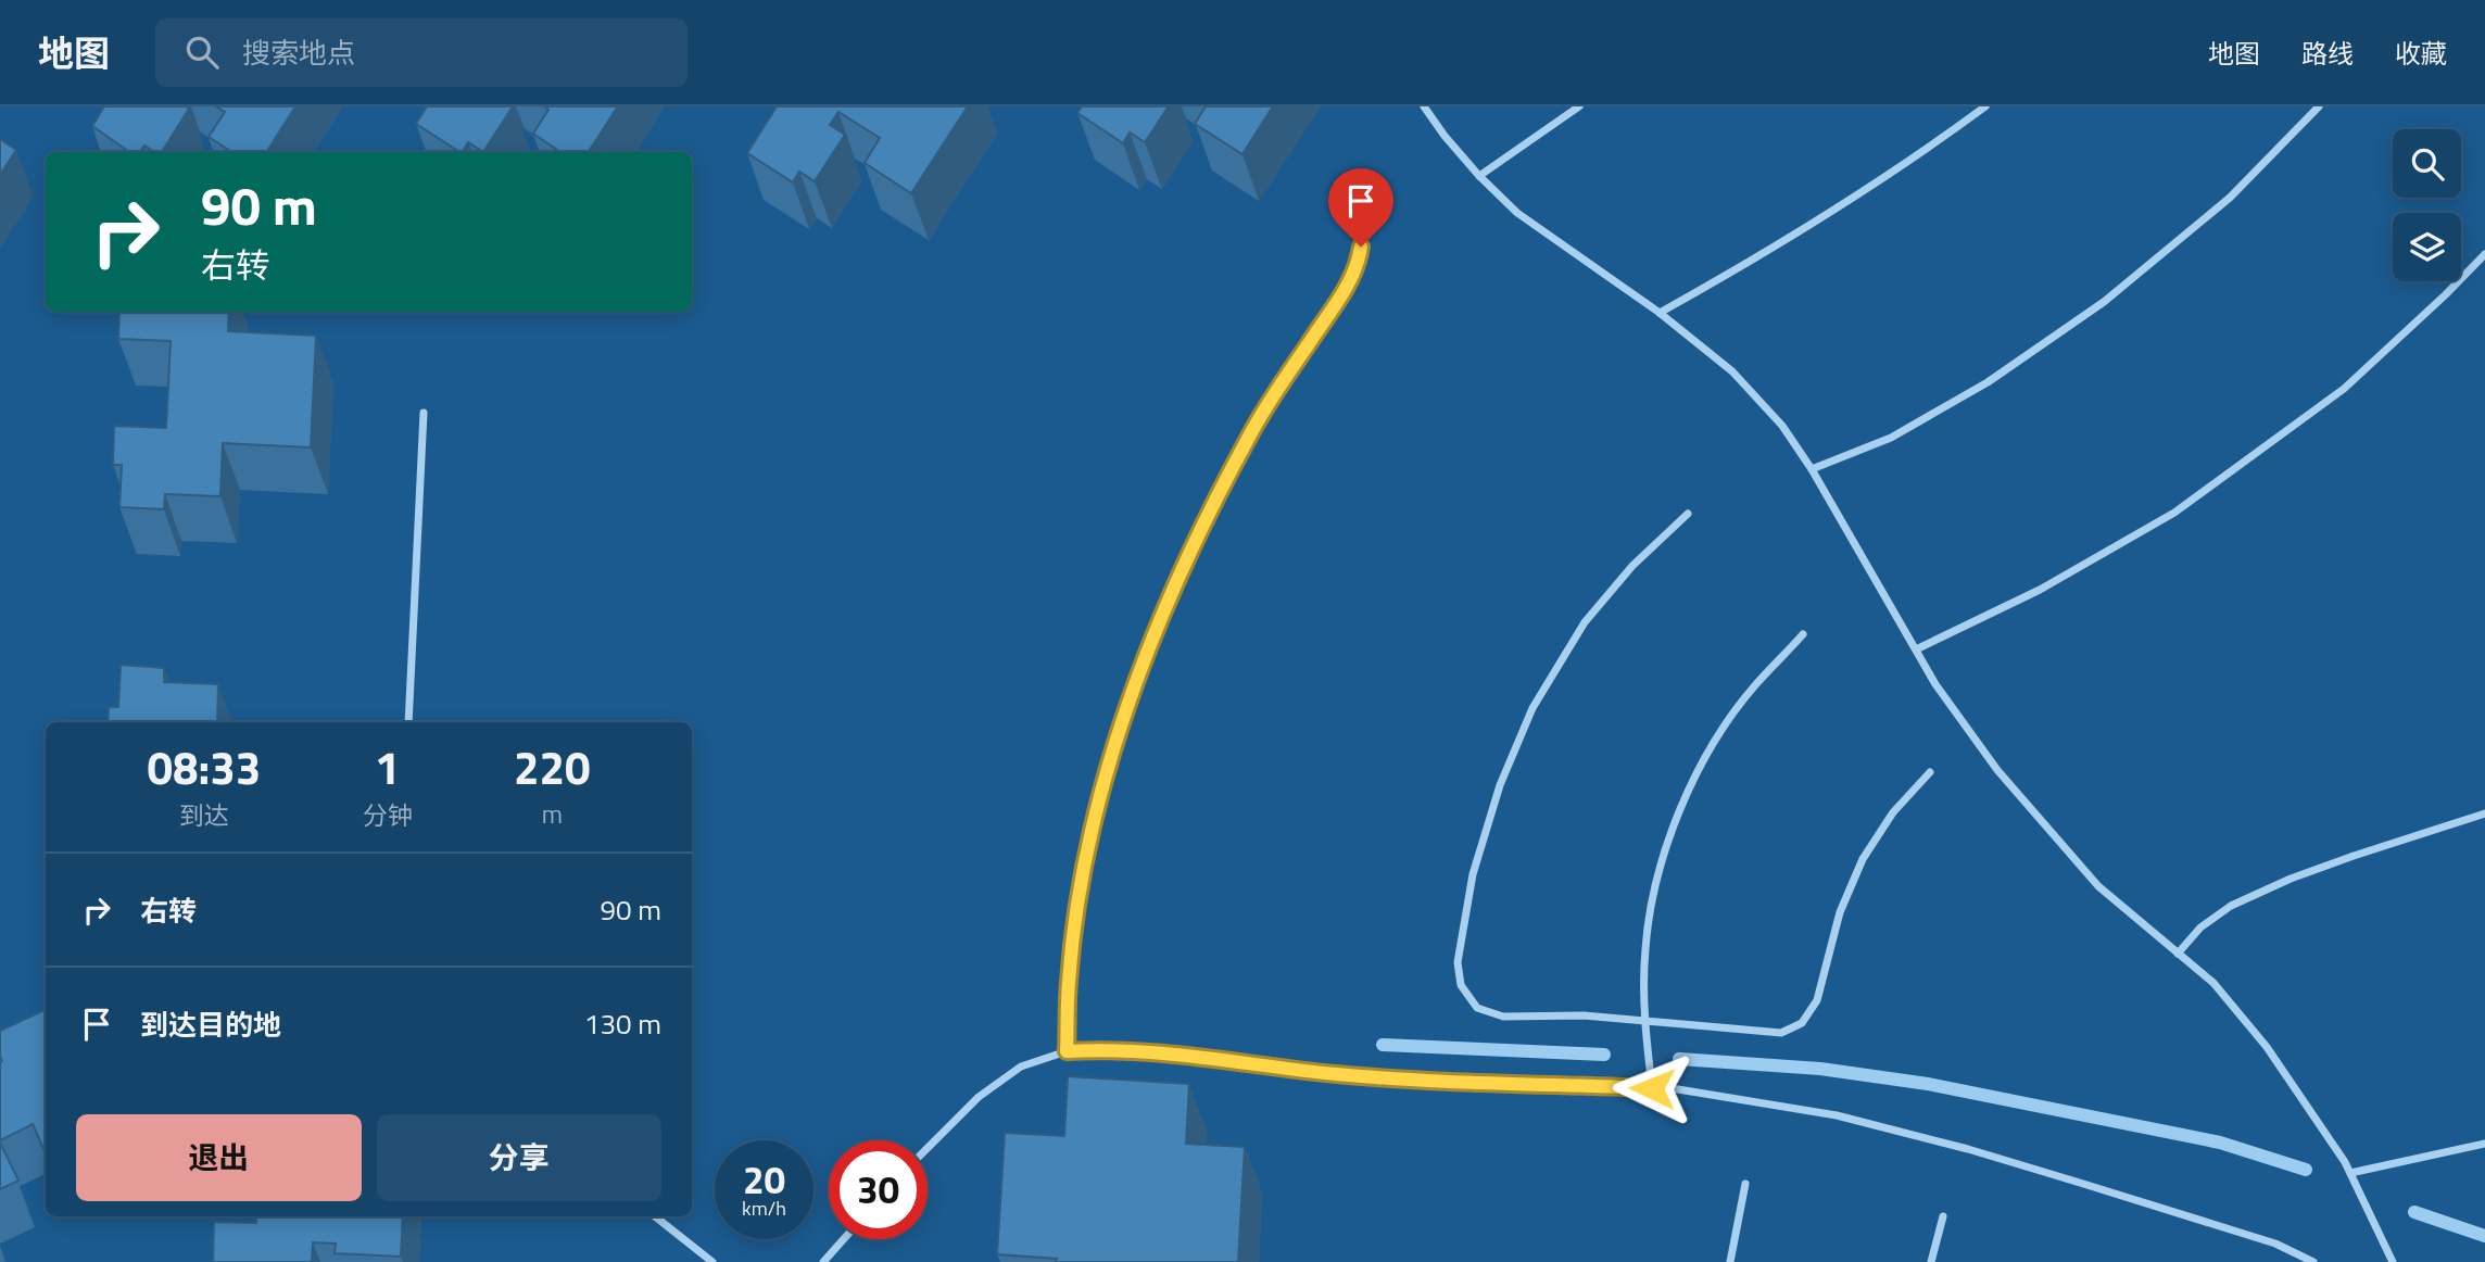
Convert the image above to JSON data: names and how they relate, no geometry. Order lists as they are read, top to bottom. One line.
{"page":{"header":"地图","search":"搜索地点","nav":["地图","路线","收藏"],"turn":["90 m","右转"],"eta":["08:33","到达","1","分钟","220","m"],"list":[{"name":"右转","value":"90 m"},{"name":"到达目的地","value":"130 m"}],"buttons":["退出","分享"],"speed":"20 km/h","limit":"30"}}
